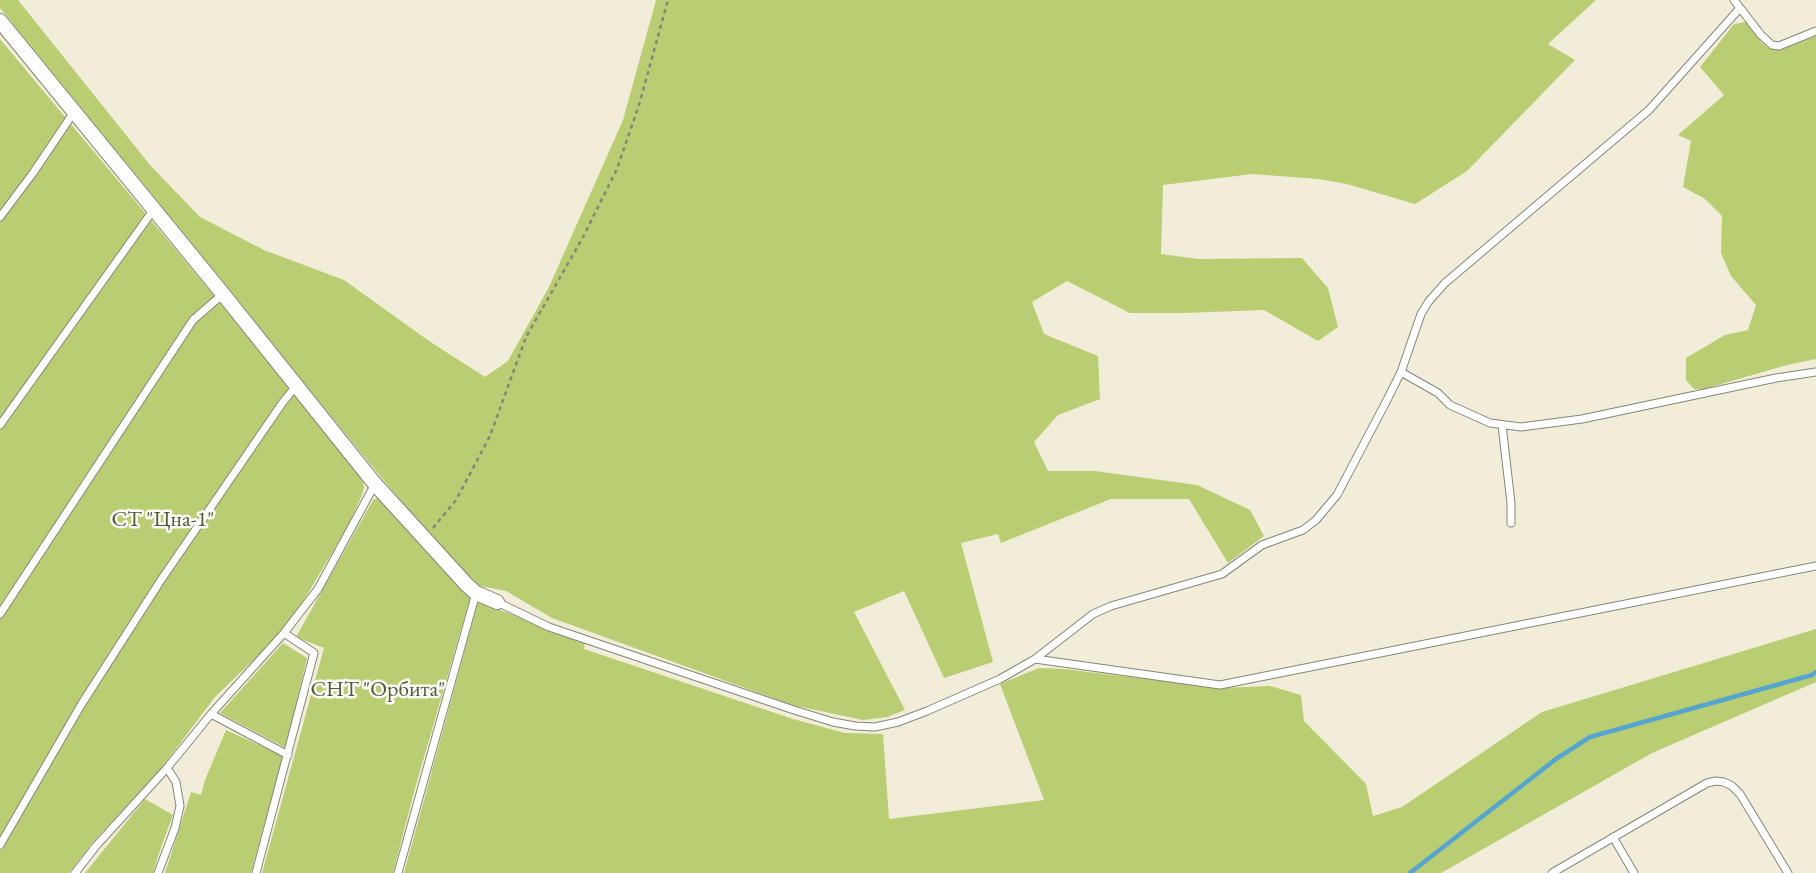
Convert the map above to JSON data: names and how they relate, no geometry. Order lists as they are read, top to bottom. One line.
{"parks":["СТ \"Цна-1\"","CНТ \"Орбита\""]}
